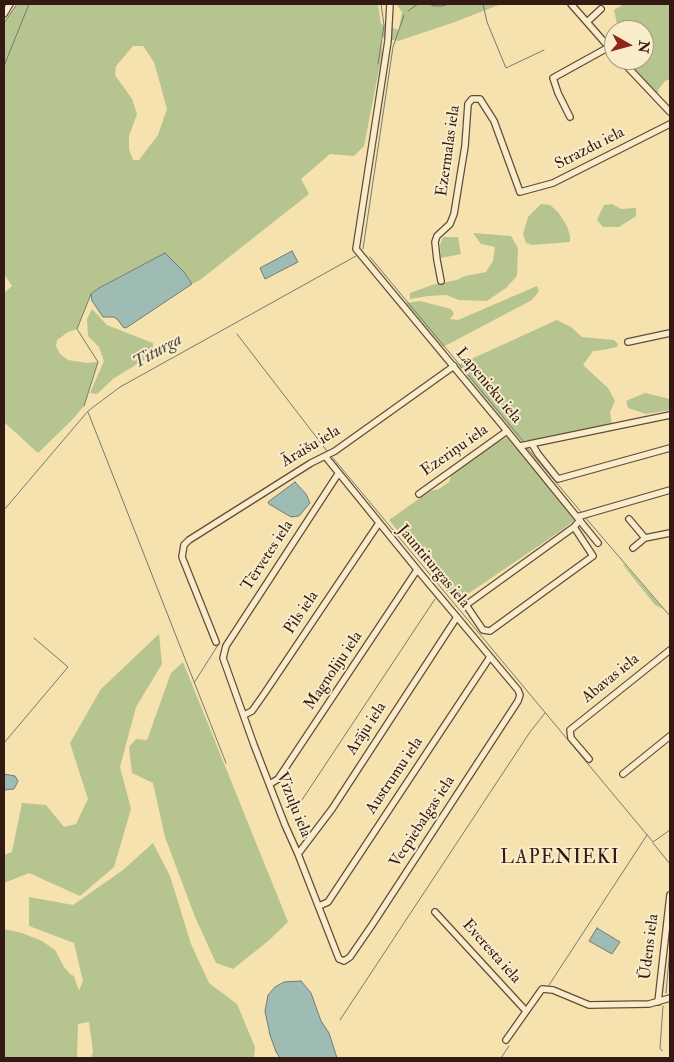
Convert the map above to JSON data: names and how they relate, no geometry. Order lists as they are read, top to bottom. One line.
{"streets":{"street":["Strazdu iela","Ezermalas iela","Lapenieku iela","Āraišu iela","Ezeriņu iela","Tērvetes iela","Jauntiturgas iela","Pils iela","Magnoliju iela","Abavas iela","Arāju iela","Austrumu iela","Vizuļu iela","Vecpiebalgas iela","Ūdens iela","Everesta iela"]},"crossings":[["Strazdu iela","Ezermalas iela"],["Lapenieku iela","Āraišu iela"],["Lapenieku iela","Ezeriņu iela"],["Āraišu iela","Jauntiturgas iela"],["Tērvetes iela","Jauntiturgas iela"],["Tērvetes iela","Vizuļu iela"],["Jauntiturgas iela","Pils iela"],["Jauntiturgas iela","Magnoliju iela"],["Jauntiturgas iela","Arāju iela"],["Jauntiturgas iela","Austrumu iela"],["Jauntiturgas iela","Vecpiebalgas iela"],["Pils iela","Vizuļu iela"],["Magnoliju iela","Vizuļu iela"],["Arāju iela","Vizuļu iela"],["Austrumu iela","Vizuļu iela"],["Vizuļu iela","Vecpiebalgas iela"]],"districts":["LAPENIEKI"],"water":["Titurga"],"north":"right"}
